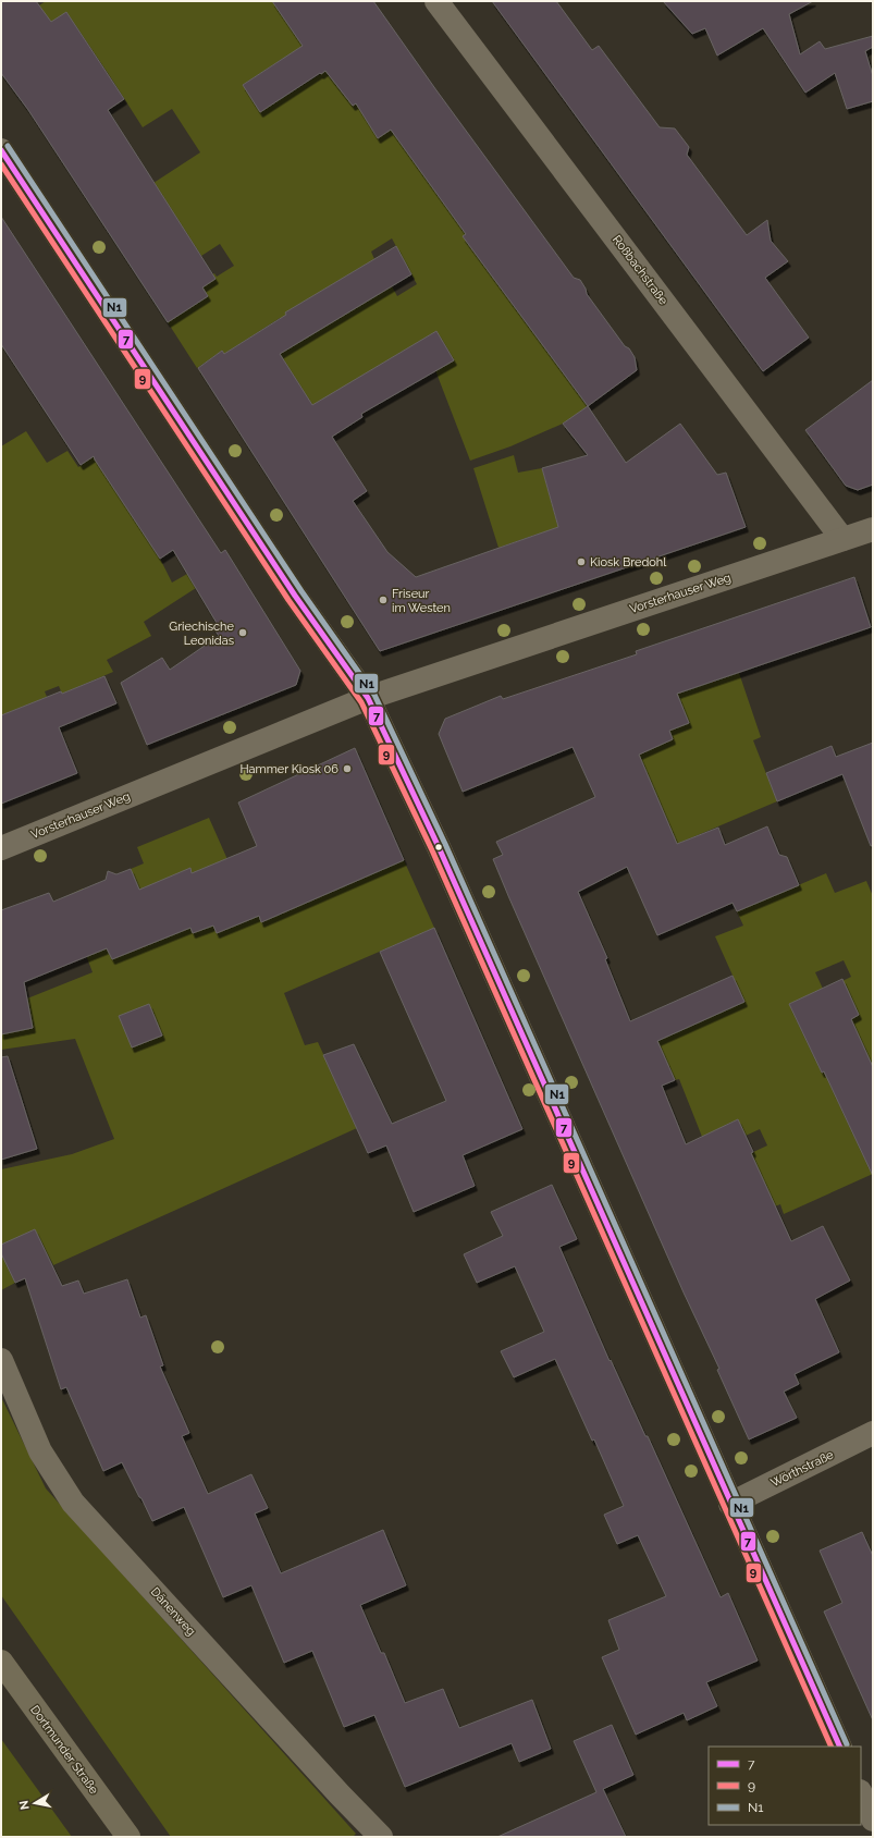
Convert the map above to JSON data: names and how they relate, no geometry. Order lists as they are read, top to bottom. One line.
{"streets":{"main road":["Dortmunder Straße"],"street":["Roßbachstraße","Vorsterhauser Weg","Wörthstraße","Dänenweg"]},"crossings":[["Roßbachstraße","Vorsterhauser Weg"]],"places":["Kiosk Bredohl","Friseur im Westen","Griechische Leonidas","Hammer Kiosk 06"],"lines":["transit line N1","transit line 7","transit line 9"],"legend":["7","9","N1"],"north":"left"}
